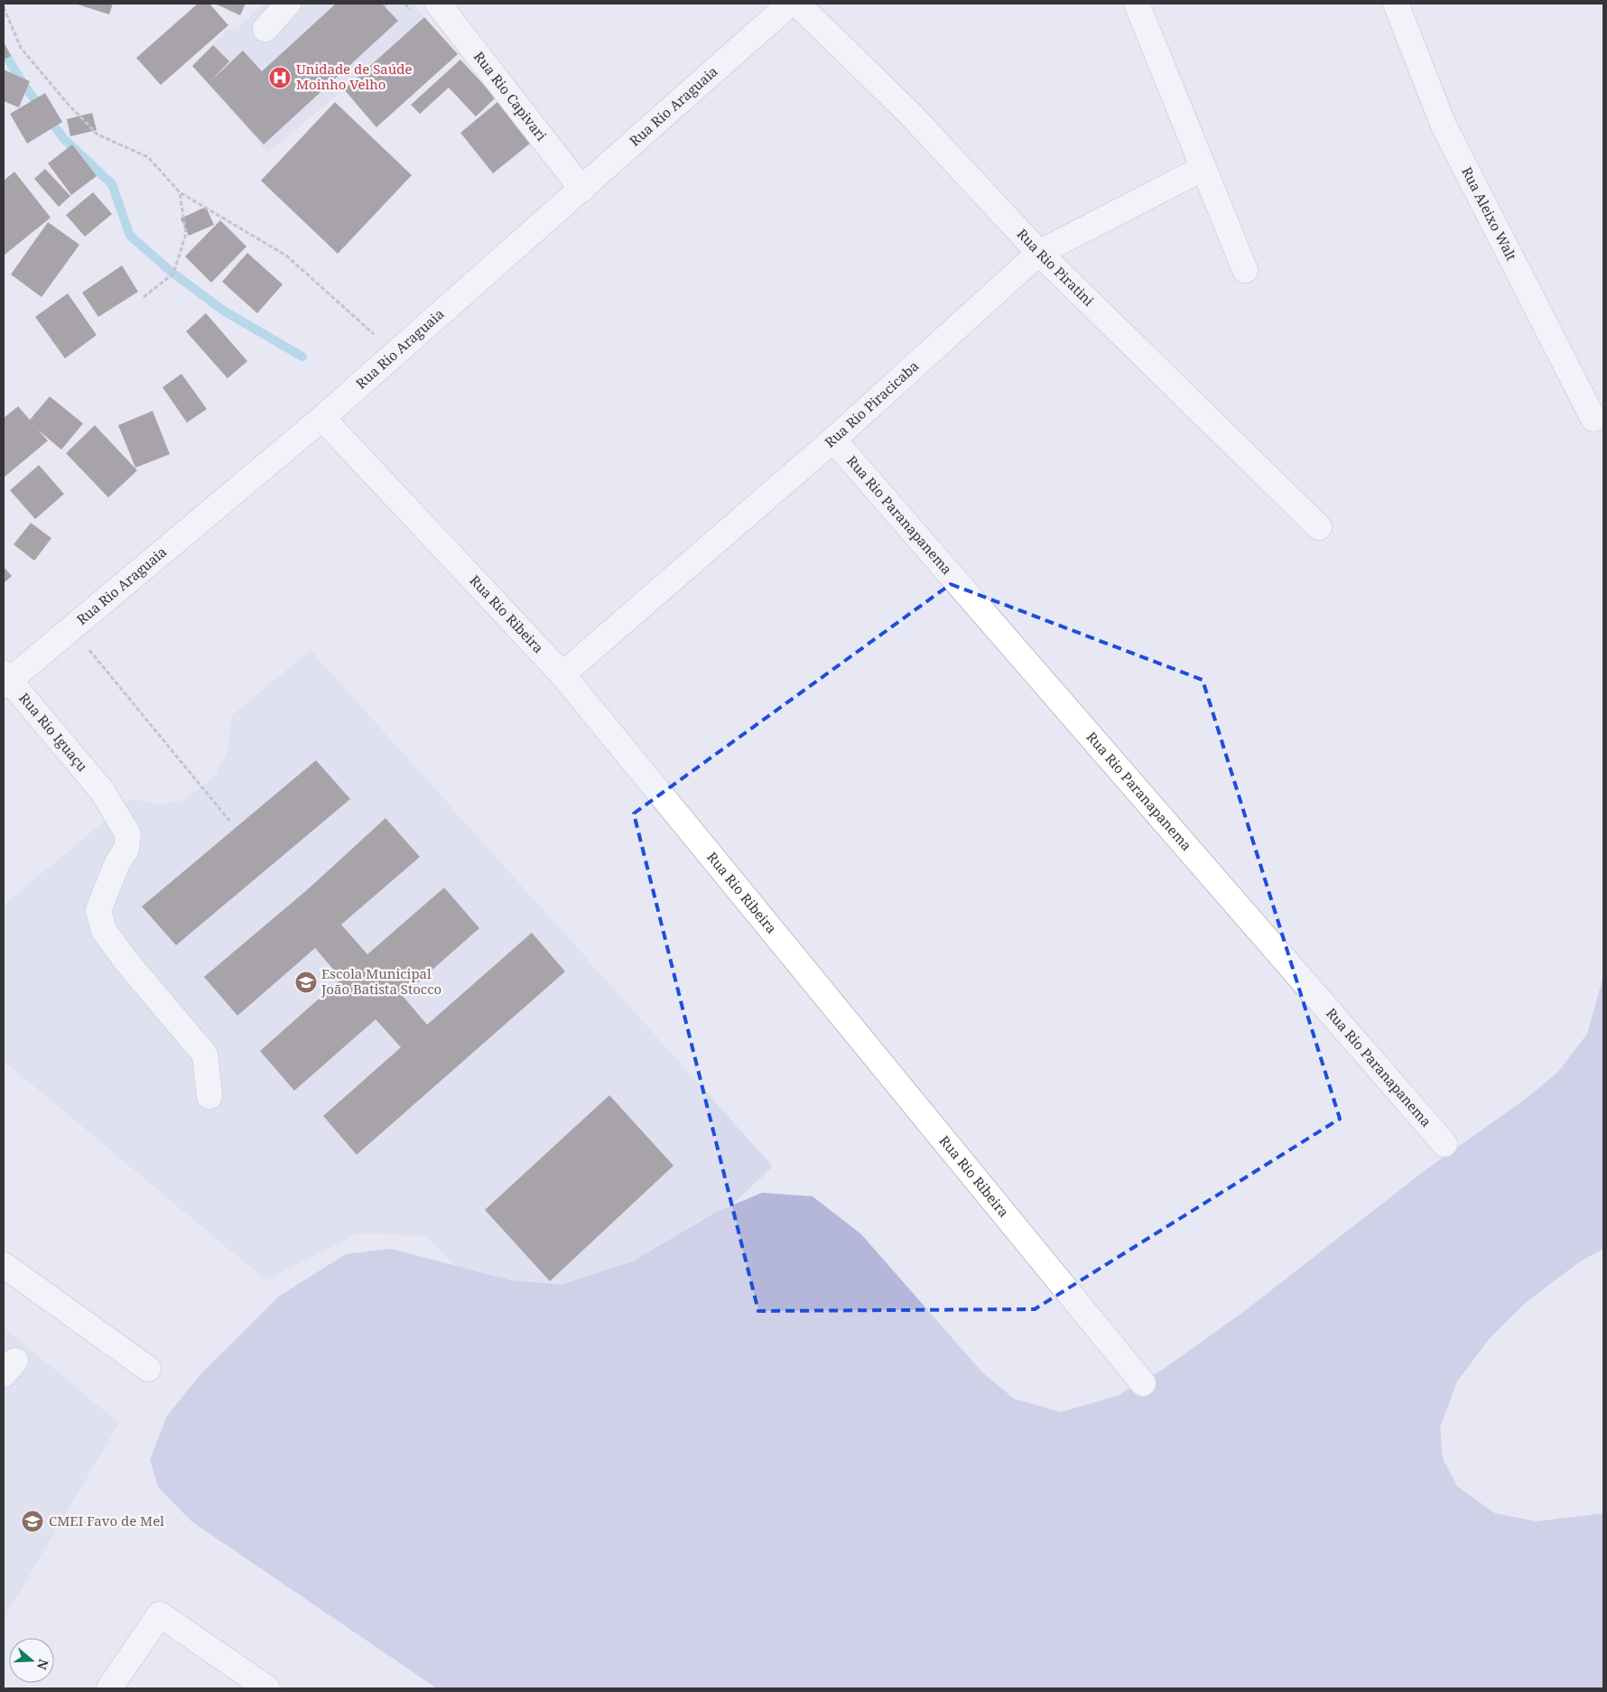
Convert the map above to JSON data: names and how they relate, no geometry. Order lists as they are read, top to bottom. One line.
{"streets":{"street":["Rua Rio Capivari","Rua Rio Araguaia","Rua Aleixo Walt","Rua Rio Piratini","Rua Rio Piracicaba","Rua Rio Paranapanema","Rua Rio Ribeira","Rua Rio Iguaçu"]},"crossings":[["Rua Rio Capivari","Rua Rio Araguaia"],["Rua Rio Araguaia","Rua Rio Ribeira"],["Rua Rio Araguaia","Rua Rio Iguaçu"],["Rua Rio Piratini","Rua Rio Piracicaba"],["Rua Rio Piracicaba","Rua Rio Paranapanema"],["Rua Rio Piracicaba","Rua Rio Ribeira"]],"places":{"hospital":["Unidade de Saúde Moinho Velho"],"school or university":["Escola Municipal João Batista Stocco","CMEI Favo de Mel"]},"north":"right"}
